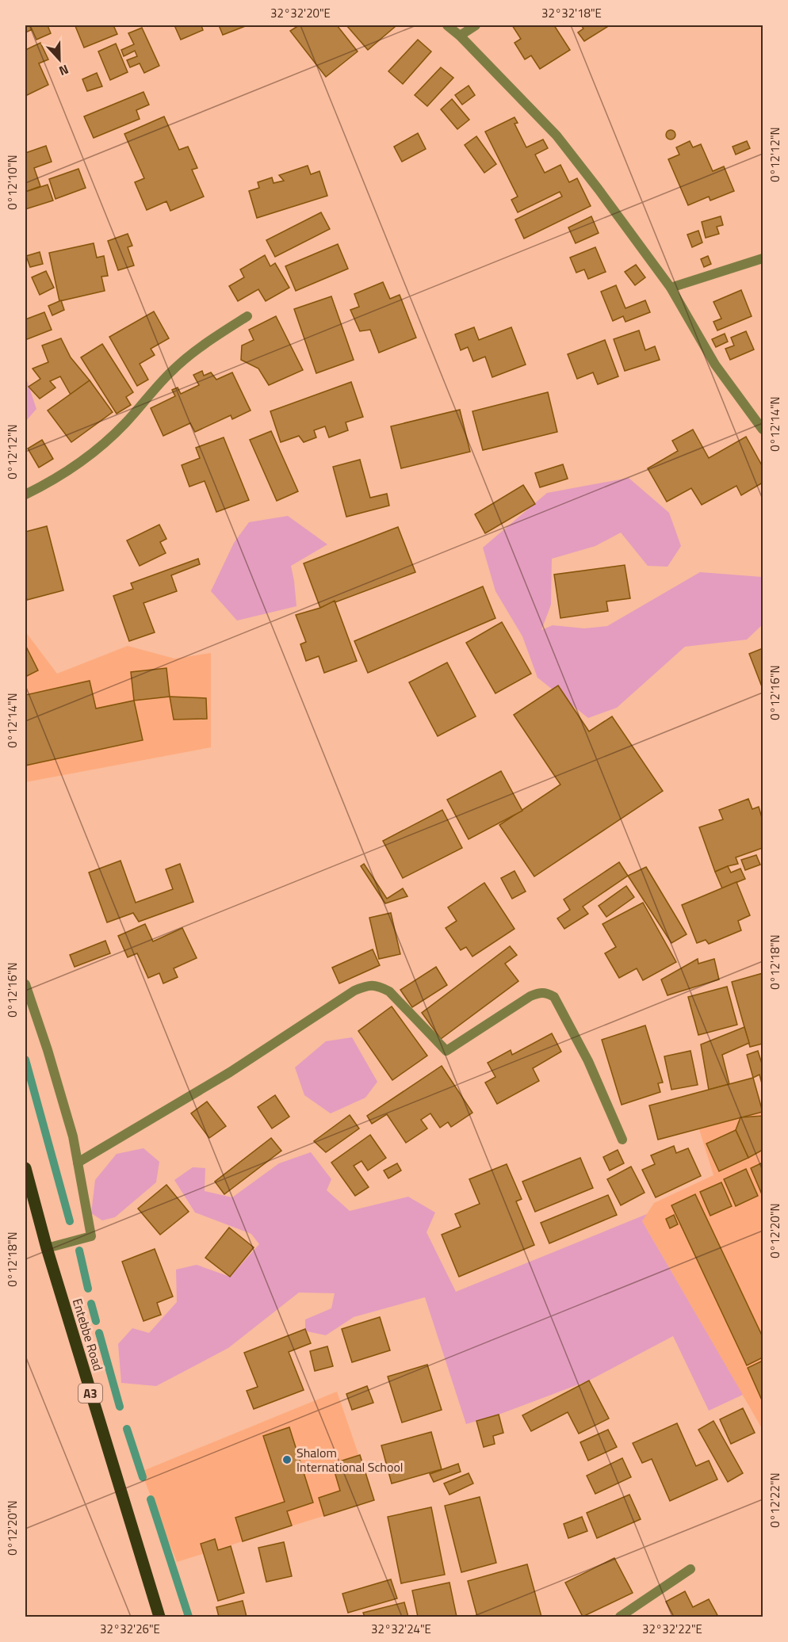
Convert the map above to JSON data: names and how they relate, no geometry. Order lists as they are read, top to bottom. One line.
{"streets":{"main road":["Entebbe Road","A3"]},"places":["Shalom International School"],"north":"bottom","coordinates":["32°32'20\"E","32°32'18\"E","0°12'12\"N","0°12'10\"N","0°12'14\"N","0°12'16\"N","0°12'18\"N","0°12'20\"N","0°12'22\"N","32°32'26\"E","32°32'24\"E","32°32'22\"E"]}
